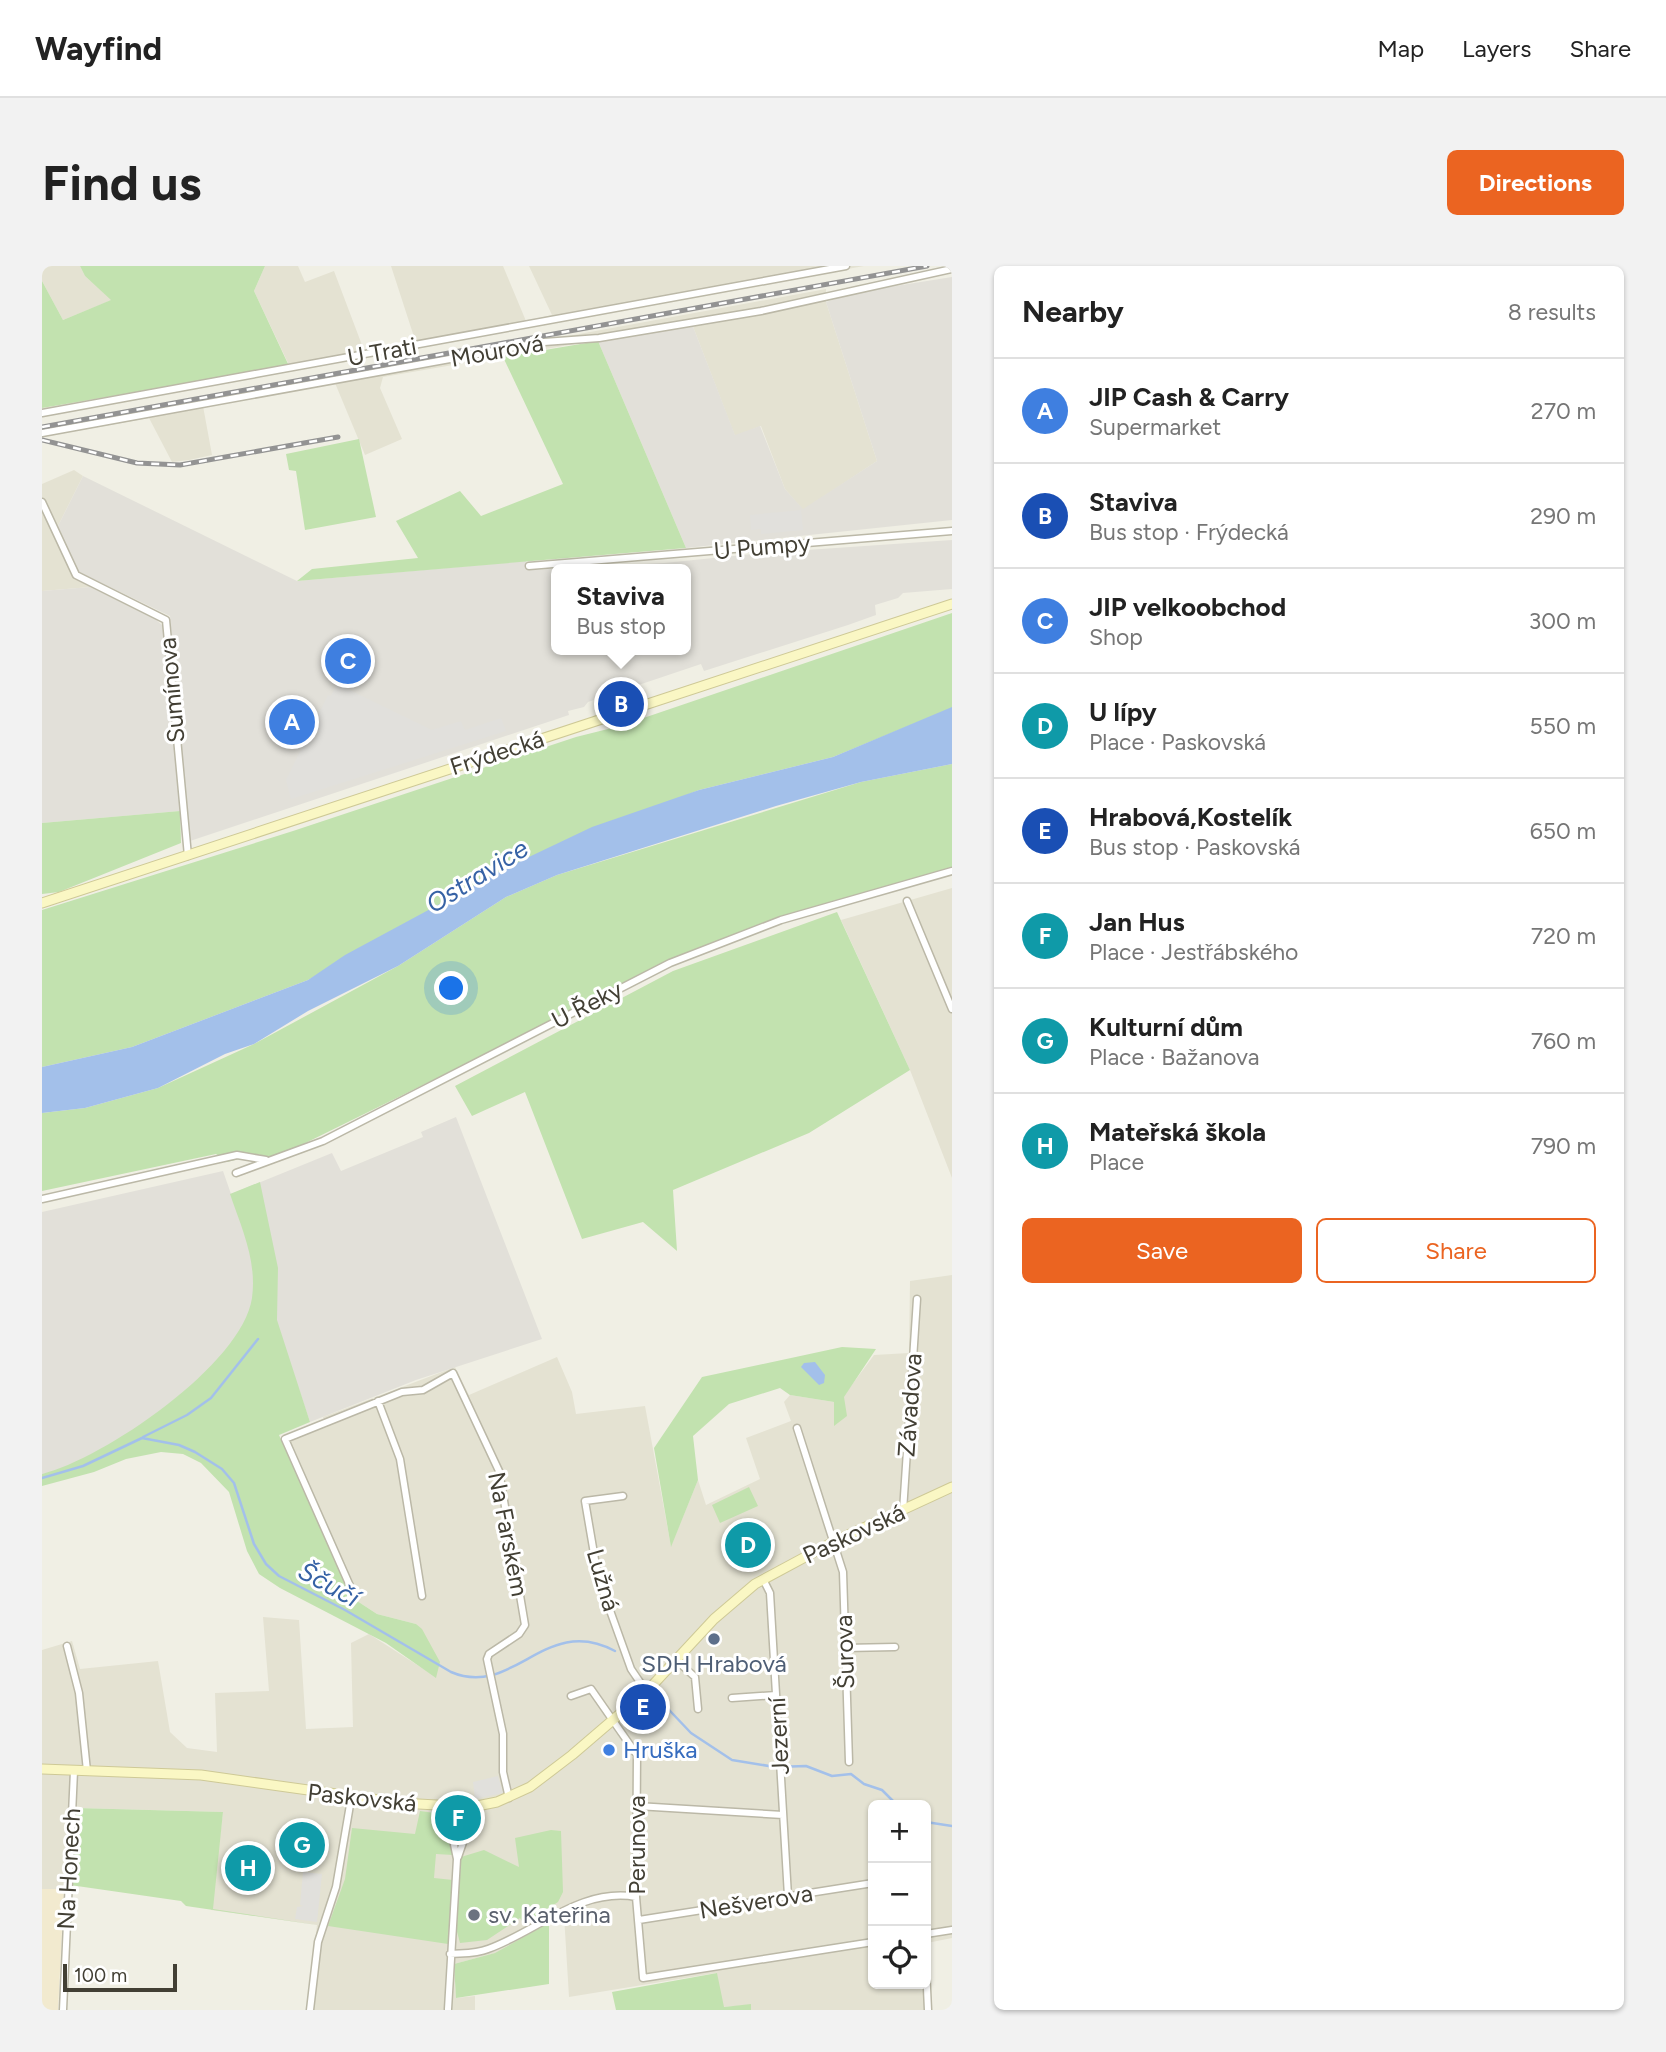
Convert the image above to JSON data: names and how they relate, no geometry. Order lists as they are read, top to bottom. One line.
{"streets":{"main road":["Frýdecká","Paskovská"],"street":["Mourová","U Trati","U Pumpy","Sumínova","U Řeky","Závadova","Na Farském","Lužná","Šurova","Jezerní","Perunova","Na Honech","Nešverova"]},"crossings":[["Sumínova","Frýdecká"],["Závadova","Paskovská"],["Na Farském","Paskovská"],["Paskovská","Lužná"],["Paskovská","Šurova"],["Paskovská","Jezerní"],["Paskovská","Perunova"],["Paskovská","Na Honech"],["Jezerní","Nešverova"],["Perunova","Nešverova"]],"water":["Ostravice","Ščučí"],"places":["SDH Hrabová","Hruška","sv. Kateřina"],"scale_bar":"100 m","page":{"header":"Wayfind","nav":["Map","Layers","Share"],"buttons":["Directions",["Save","Share"]],"title":"Find us","heading":["Nearby","8 results"],"list":[{"mark":"A","name":"JIP Cash & Carry","note":"Supermarket","value":"270 m"},{"mark":"B","name":"Staviva","note":"Bus stop · Frýdecká","value":"290 m"},{"mark":"C","name":"JIP velkoobchod","note":"Shop","value":"300 m"},{"mark":"D","name":"U lípy","note":"Place · Paskovská","value":"550 m"},{"mark":"E","name":"Hrabová,Kostelík","note":"Bus stop · Paskovská","value":"650 m"},{"mark":"F","name":"Jan Hus","note":"Place · Jestřábského","value":"720 m"},{"mark":"G","name":"Kulturní dům","note":"Place · Bažanova","value":"760 m"},{"mark":"H","name":"Mateřská škola","note":"Place","value":"790 m"}],"popup":["Staviva","Bus stop"],"pins":["C","B","A","D","E","F","G","H"],"map_buttons":["+","−"],"scale":"100 m"}}
